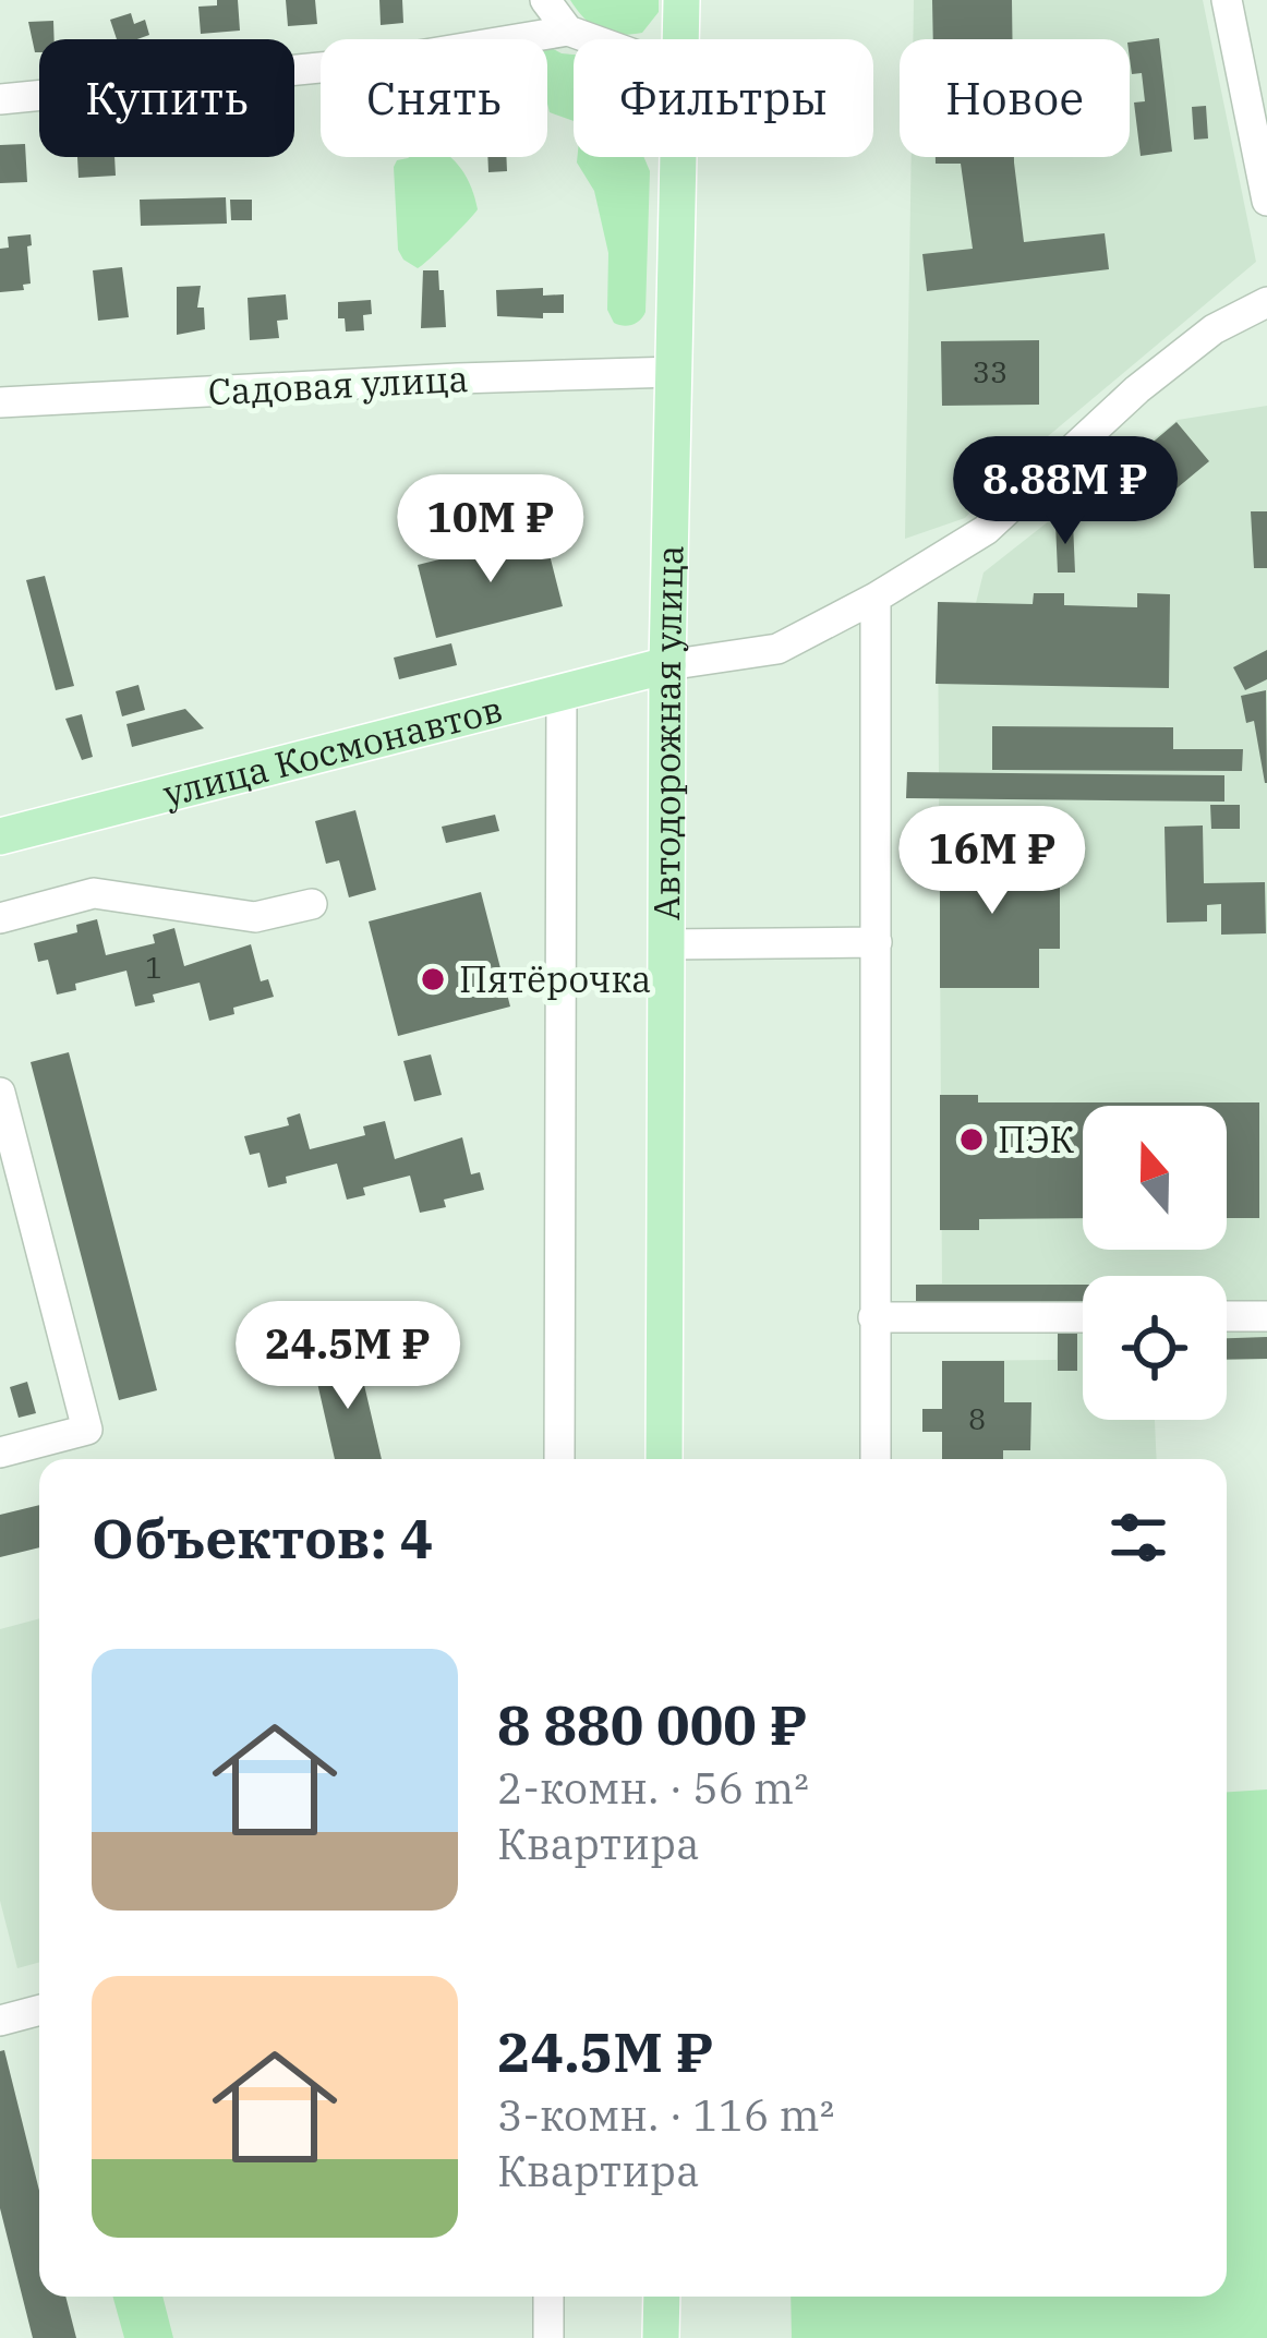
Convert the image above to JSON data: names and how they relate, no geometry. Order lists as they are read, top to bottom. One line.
{"streets":{"main road":["Автодорожная улица","улица Космонавтов"],"street":["Садовая улица"]},"crossings":[["Садовая улица","Автодорожная улица"],["Автодорожная улица","улица Космонавтов"]],"places":["Пятёрочка","ПЭК"],"house_numbers":["33","1","8"],"north":"top","page":{"chip":["Купить","Снять","Фильтры","Новое"],"price":["8.88M ₽","10M ₽","16M ₽","24.5M ₽"],"heading":"Объектов: 4","list":[{"name":"8 880 000 ₽","note":"2-комн. · 56 m² · Квартира"},{"name":"24.5M ₽","note":"3-комн. · 116 m² · Квартира"}]}}
